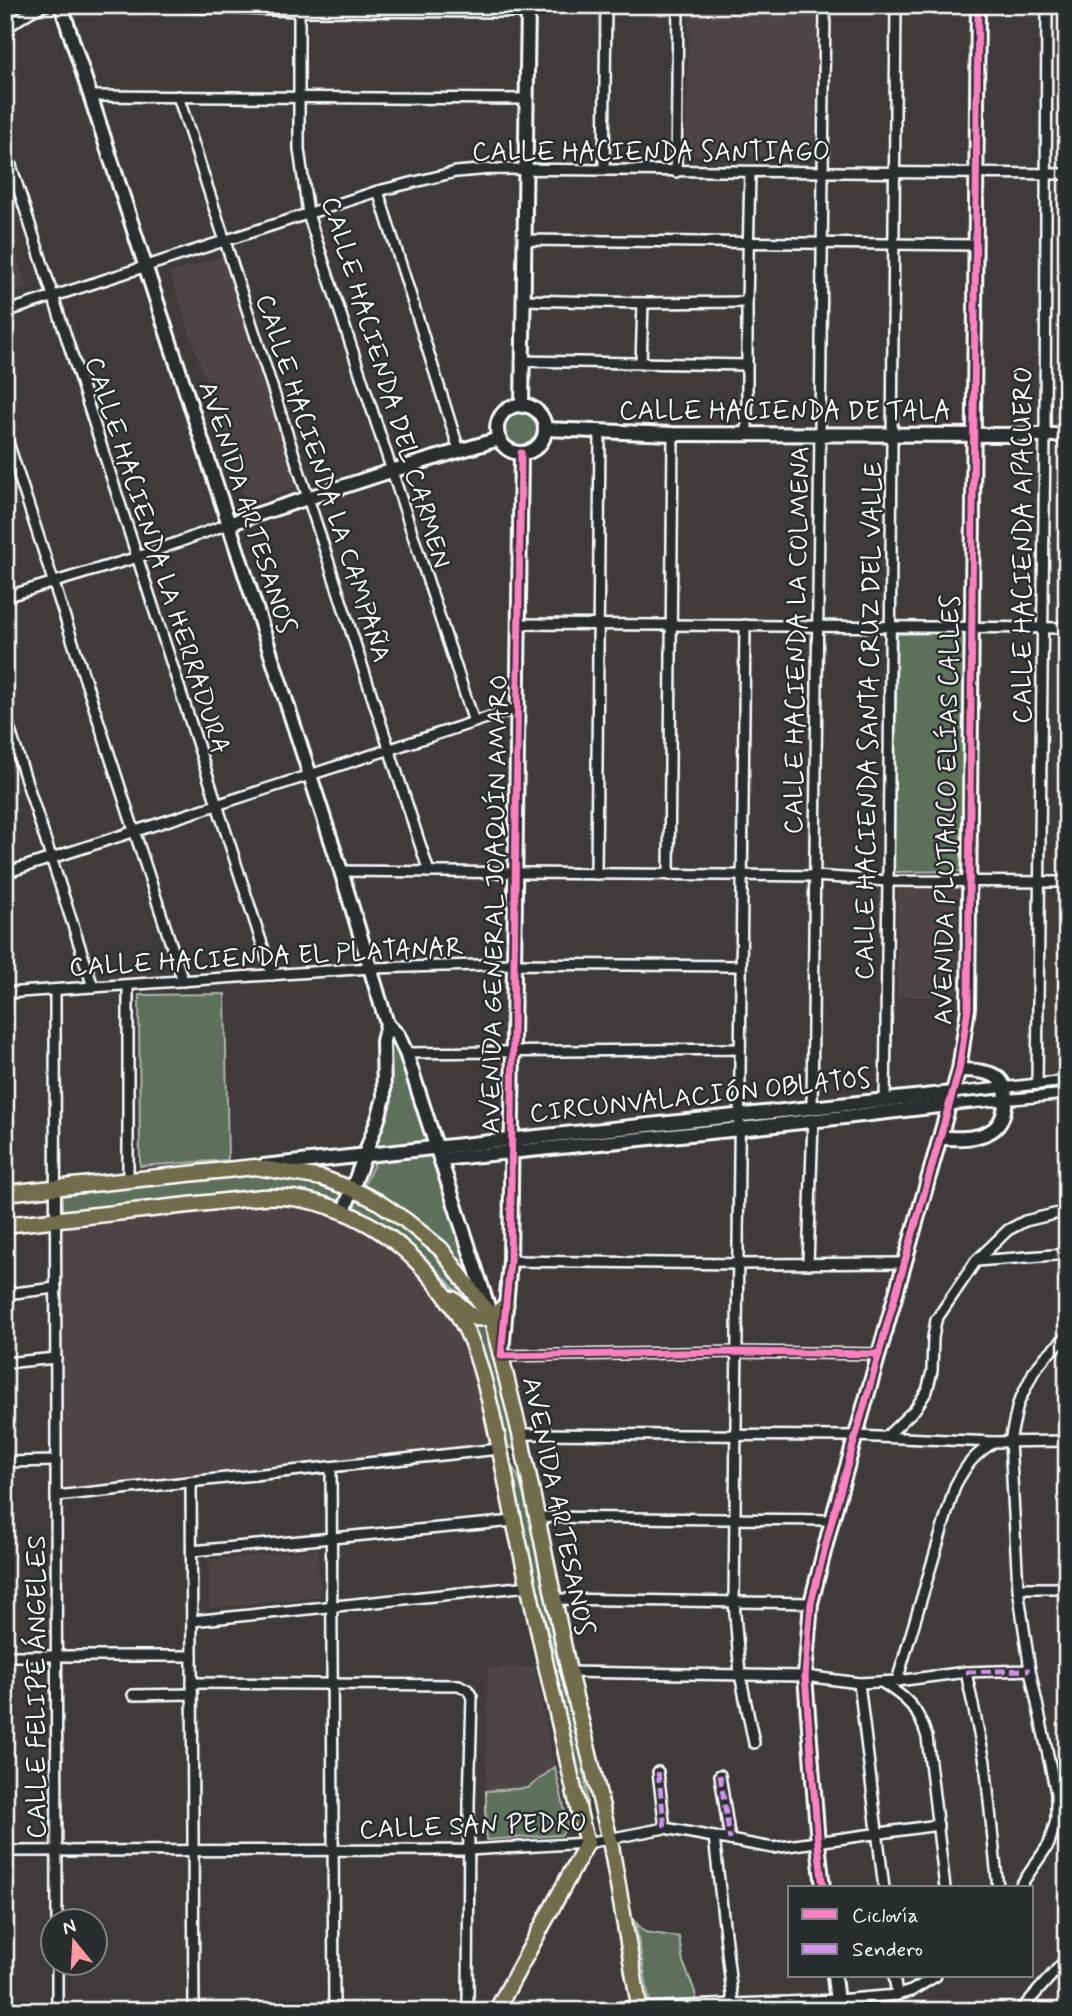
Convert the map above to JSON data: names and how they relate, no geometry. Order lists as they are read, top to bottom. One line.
{"streets":{"main road":["AVENIDA ARTESANOS","CIRCUNVALACIÓN OBLATOS"],"street":["CALLE HACIENDA SANTIAGO","CALLE HACIENDA DEL CARMEN","CALLE HACIENDA DE TALA","CALLE HACIENDA LA CAMPAÑA","CALLE HACIENDA APACUERO","CALLE HACIENDA LA HERRADURA","CALLE HACIENDA LA COLMENA","CALLE HACIENDA SANTA CRUZ DEL VALLE","AVENIDA PLUTARCO ELÍAS CALLES","AVENIDA GENERAL JOAQUÍN AMARO","CALLE HACIENDA EL PLATANAR","CALLE FELIPE ÁNGELES","CALLE SAN PEDRO"]},"crossings":[["CALLE HACIENDA SANTIAGO","CALLE HACIENDA DEL CARMEN"],["CALLE HACIENDA SANTIAGO","CALLE HACIENDA LA CAMPAÑA"],["CALLE HACIENDA SANTIAGO","AVENIDA ARTESANOS"],["CALLE HACIENDA SANTIAGO","CALLE HACIENDA APACUERO"],["CALLE HACIENDA SANTIAGO","CALLE HACIENDA LA HERRADURA"],["CALLE HACIENDA SANTIAGO","CALLE HACIENDA LA COLMENA"],["CALLE HACIENDA SANTIAGO","CALLE HACIENDA SANTA CRUZ DEL VALLE"],["CALLE HACIENDA SANTIAGO","AVENIDA PLUTARCO ELÍAS CALLES"],["CALLE HACIENDA DE TALA","CALLE HACIENDA APACUERO"],["CALLE HACIENDA DE TALA","CALLE HACIENDA LA COLMENA"],["CALLE HACIENDA DE TALA","CALLE HACIENDA SANTA CRUZ DEL VALLE"],["CALLE HACIENDA DE TALA","AVENIDA PLUTARCO ELÍAS CALLES"],["CALLE HACIENDA DE TALA","AVENIDA GENERAL JOAQUÍN AMARO"],["AVENIDA ARTESANOS","AVENIDA GENERAL JOAQUÍN AMARO"],["AVENIDA ARTESANOS","CALLE HACIENDA EL PLATANAR"],["AVENIDA ARTESANOS","CIRCUNVALACIÓN OBLATOS"],["AVENIDA ARTESANOS","CALLE SAN PEDRO"],["CALLE HACIENDA APACUERO","CIRCUNVALACIÓN OBLATOS"],["CALLE HACIENDA LA HERRADURA","CALLE HACIENDA EL PLATANAR"],["CALLE HACIENDA LA COLMENA","CIRCUNVALACIÓN OBLATOS"],["CALLE HACIENDA SANTA CRUZ DEL VALLE","CIRCUNVALACIÓN OBLATOS"],["AVENIDA PLUTARCO ELÍAS CALLES","CIRCUNVALACIÓN OBLATOS"],["AVENIDA PLUTARCO ELÍAS CALLES","CALLE SAN PEDRO"],["AVENIDA GENERAL JOAQUÍN AMARO","CALLE HACIENDA EL PLATANAR"],["AVENIDA GENERAL JOAQUÍN AMARO","CIRCUNVALACIÓN OBLATOS"],["CALLE HACIENDA EL PLATANAR","CALLE FELIPE ÁNGELES"],["CIRCUNVALACIÓN OBLATOS","CALLE FELIPE ÁNGELES"],["CALLE FELIPE ÁNGELES","CALLE SAN PEDRO"]],"legend":["Ciclovía","Sendero"],"north":"top"}
